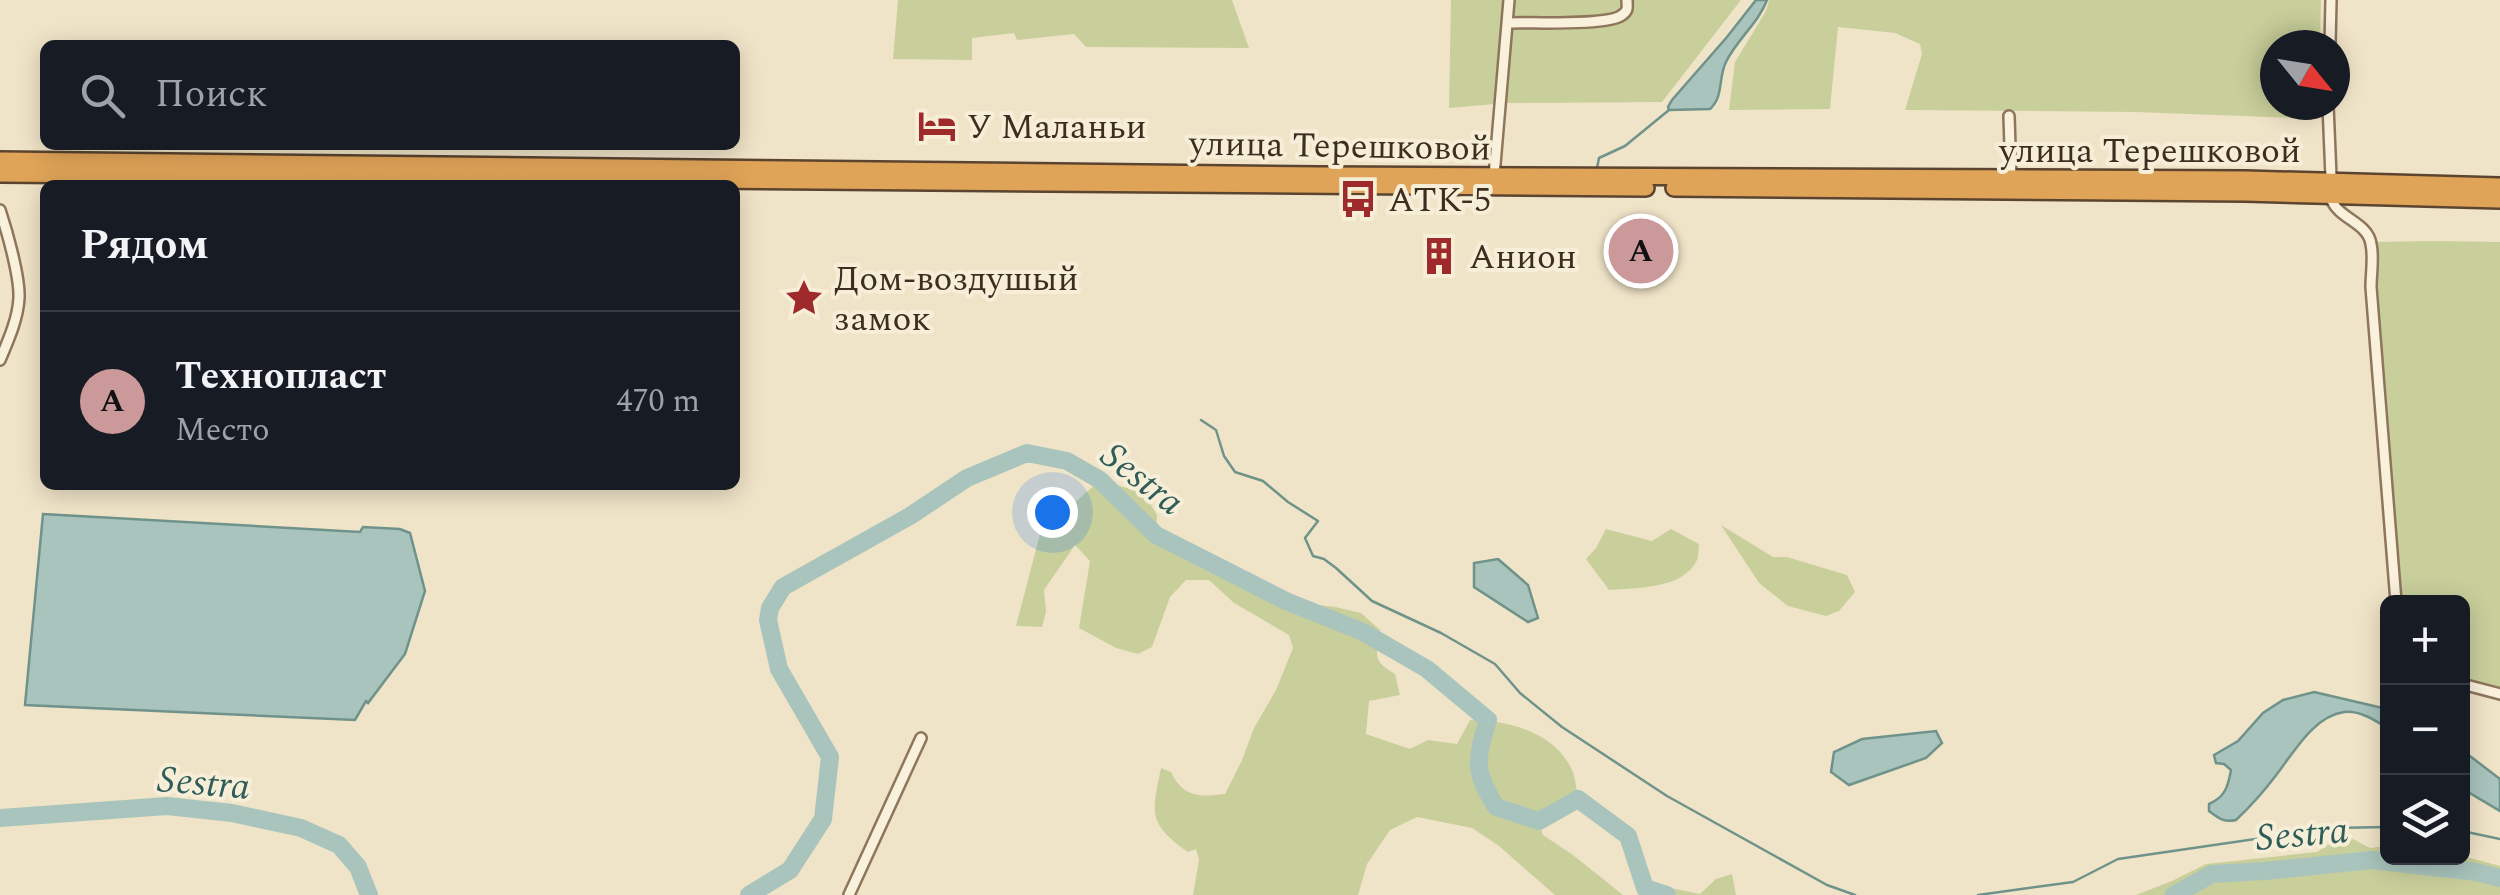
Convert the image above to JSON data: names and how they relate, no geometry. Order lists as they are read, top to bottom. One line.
{"streets":{"highway":["улица Терешковой"]},"water":["Sestra"],"places":{"hotel":["У Маланьи"],"bus stop":["АТК-5"],"building":["Анион"],"place":["Дом-воздушый замок"]},"north":"bottom right","page":{"search":"Поиск","heading":"Рядом","pins":"A","list":[{"mark":"A","name":"Технопласт","note":"Место","value":"470 m"}],"map_buttons":["+","−"]}}
